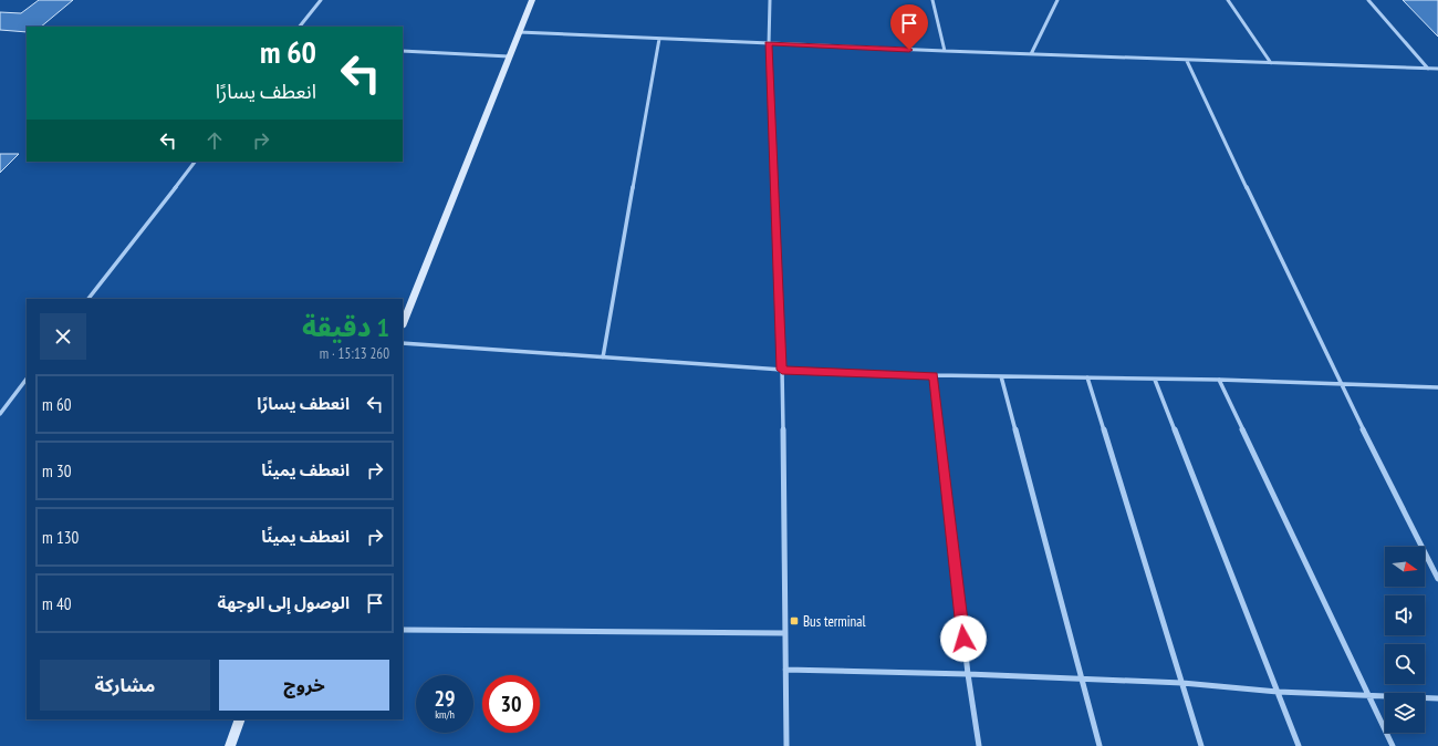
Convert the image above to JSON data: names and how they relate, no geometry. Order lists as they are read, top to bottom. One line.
{"places":{"transit":["Bus terminal"]},"north":"right","page":{"turn":["60 m","انعطف يسارًا"],"heading":["1 دقيقة","260 m · 15:13"],"list":[{"name":"انعطف يسارًا","value":"60 m"},{"name":"انعطف يمينًا","value":"30 m"},{"name":"انعطف يمينًا","value":"130 m"},{"name":"الوصول إلى الوجهة","value":"40 m"}],"buttons":["خروج","مشاركة"],"speed":"29 km/h","limit":"30"}}
